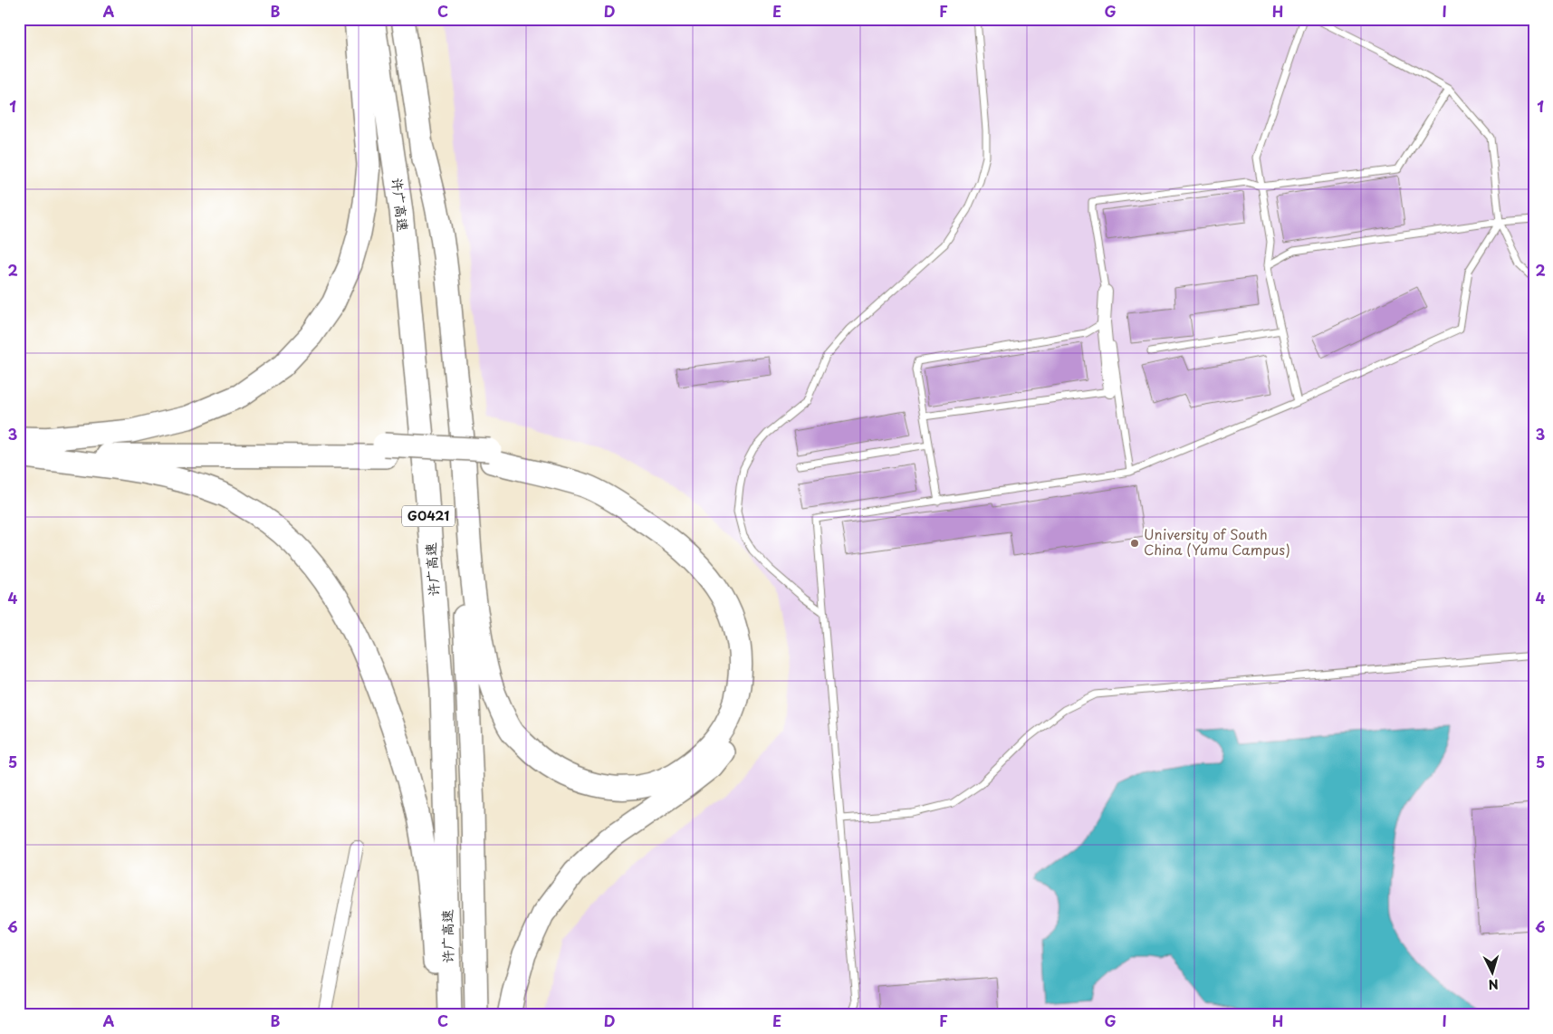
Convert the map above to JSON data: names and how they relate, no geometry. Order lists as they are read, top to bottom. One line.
{"streets":{"highway":["许广高速","G0421"]},"places":["University of South China (Yumu Campus)"],"north":"bottom","grid":{"columns":["A","B","C","D","E","F","G","H","I"],"rows":["1","2","3","4","5","6"]}}
